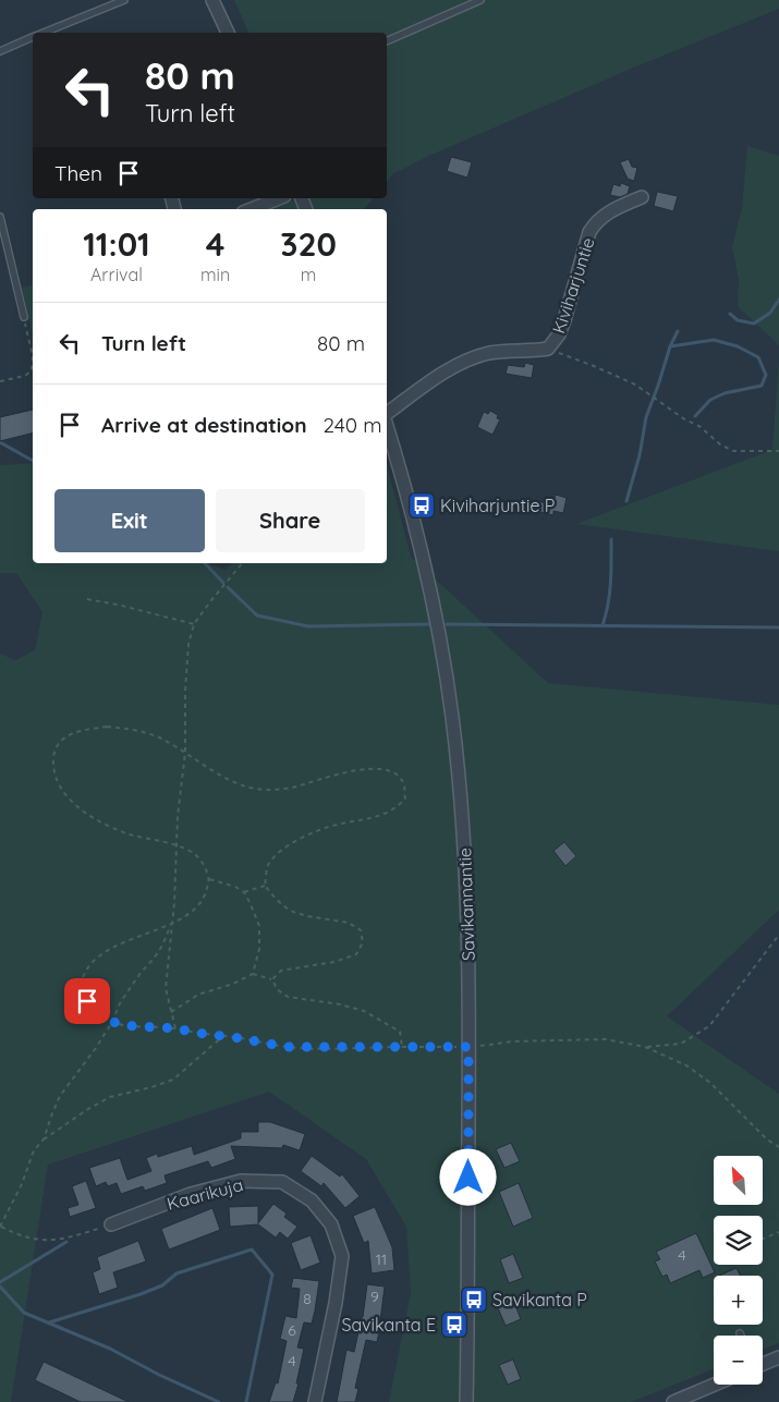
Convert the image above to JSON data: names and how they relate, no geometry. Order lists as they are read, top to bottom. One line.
{"streets":{"street":["Kiviharjuntie","Savikannantie","Kaarikuja"]},"places":{"bus stop":["Kiviharjuntie P","Savikanta P","Savikanta E"]},"house_numbers":["4","11","9","8","6","4"],"north":"top left","page":{"turn":["80 m","Turn left"],"then":"Then","eta":["11:01","Arrival","4","min","320","m"],"list":[{"name":"Turn left","value":"80 m"},{"name":"Arrive at destination","value":"240 m"}],"buttons":["Exit","Share"],"map_buttons":["+","−"]}}
